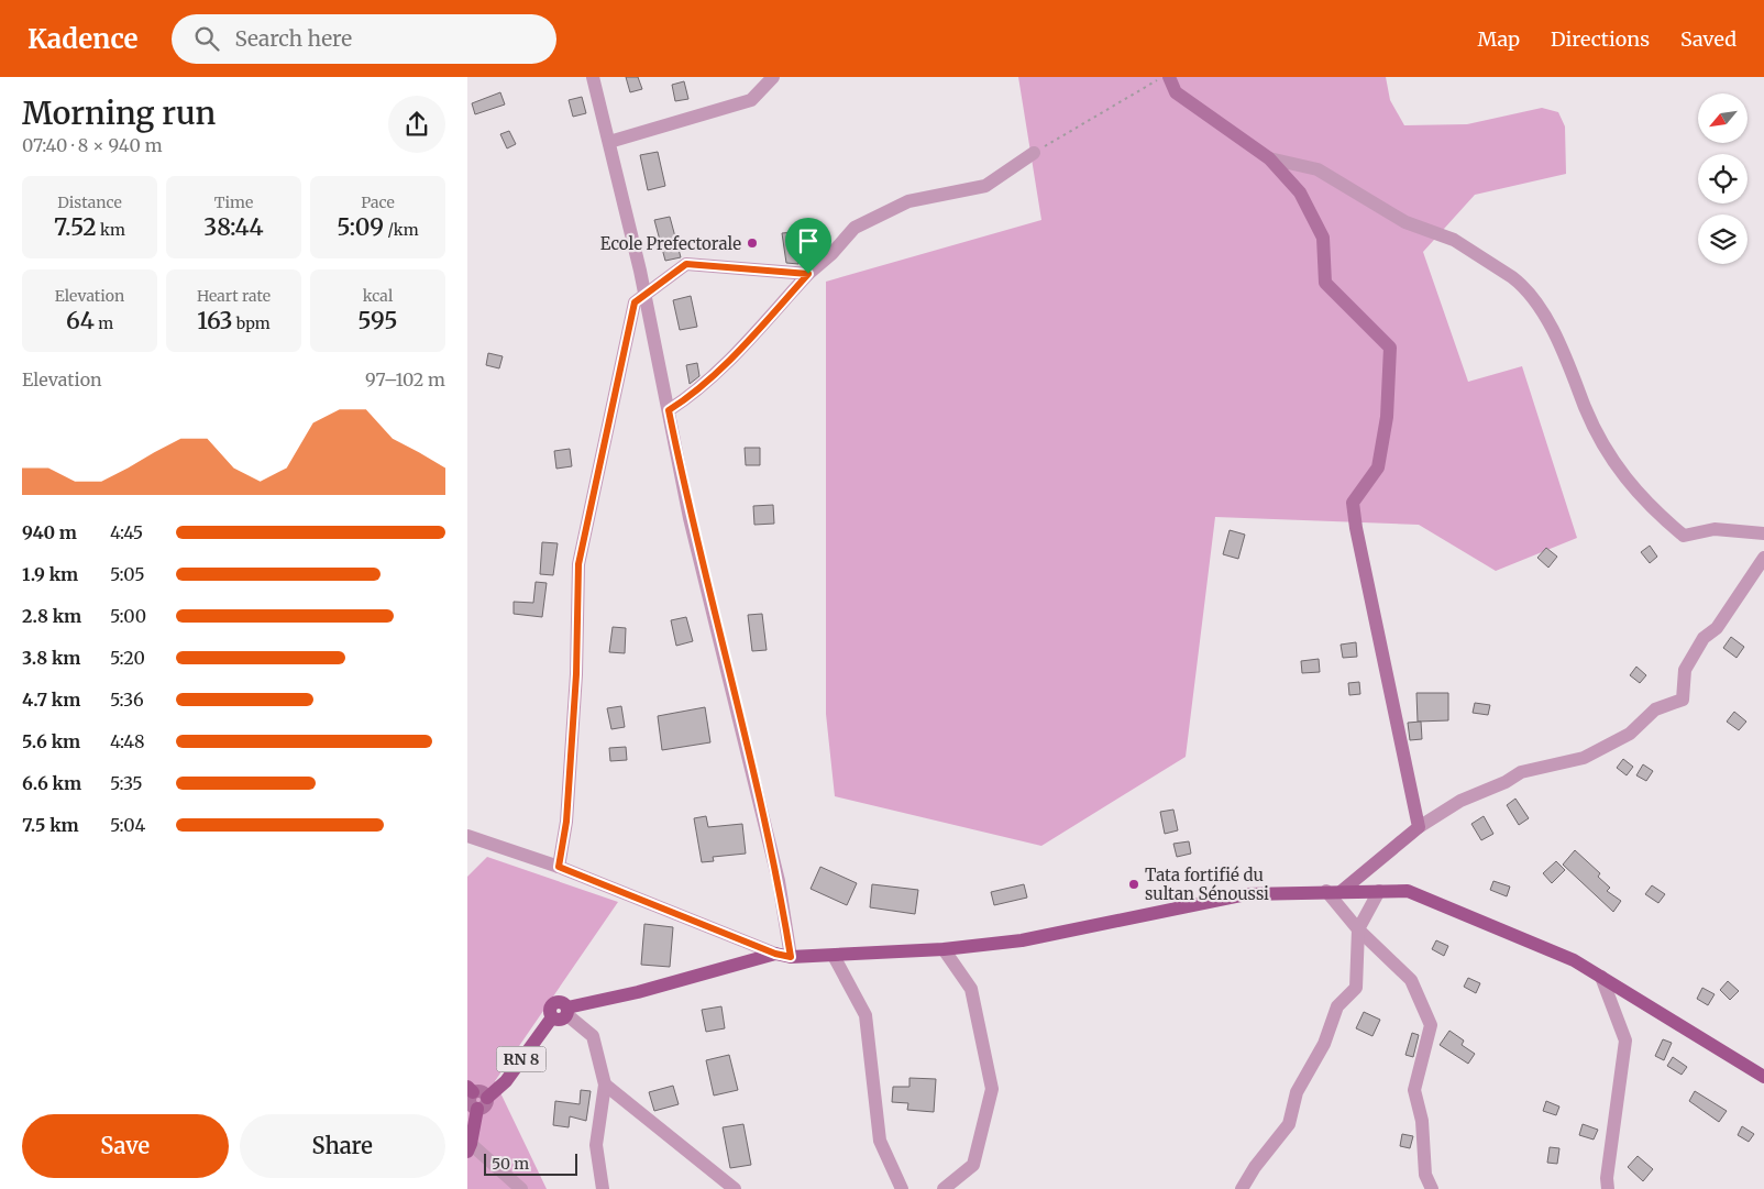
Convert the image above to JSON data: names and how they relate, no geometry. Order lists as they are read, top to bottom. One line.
{"streets":{"main road":["RN 8"]},"places":["Ecole Prefectorale","Tata fortifié du sultan Sénoussi"],"scale_bar":"50 m","north":"bottom left","page":{"header":"Kadence","search":"Search here","nav":["Map","Directions","Saved"],"heading":["Morning run","07:40 · 8 × 940 m"],"stats":[["Distance","7.52 km"],["Time","38:44"],["Pace","5:09 /km"],["Elevation","64 m"],["Heart rate","163 bpm"],["kcal","595"]],"chart":["Elevation","97–102 m"],"list":[{"name":"940 m","note":"4:45"},{"name":"1.9 km","note":"5:05"},{"name":"2.8 km","note":"5:00"},{"name":"3.8 km","note":"5:20"},{"name":"4.7 km","note":"5:36"},{"name":"5.6 km","note":"4:48"},{"name":"6.6 km","note":"5:35"},{"name":"7.5 km","note":"5:04"}],"buttons":["Save","Share"],"scale":"50 m"}}
